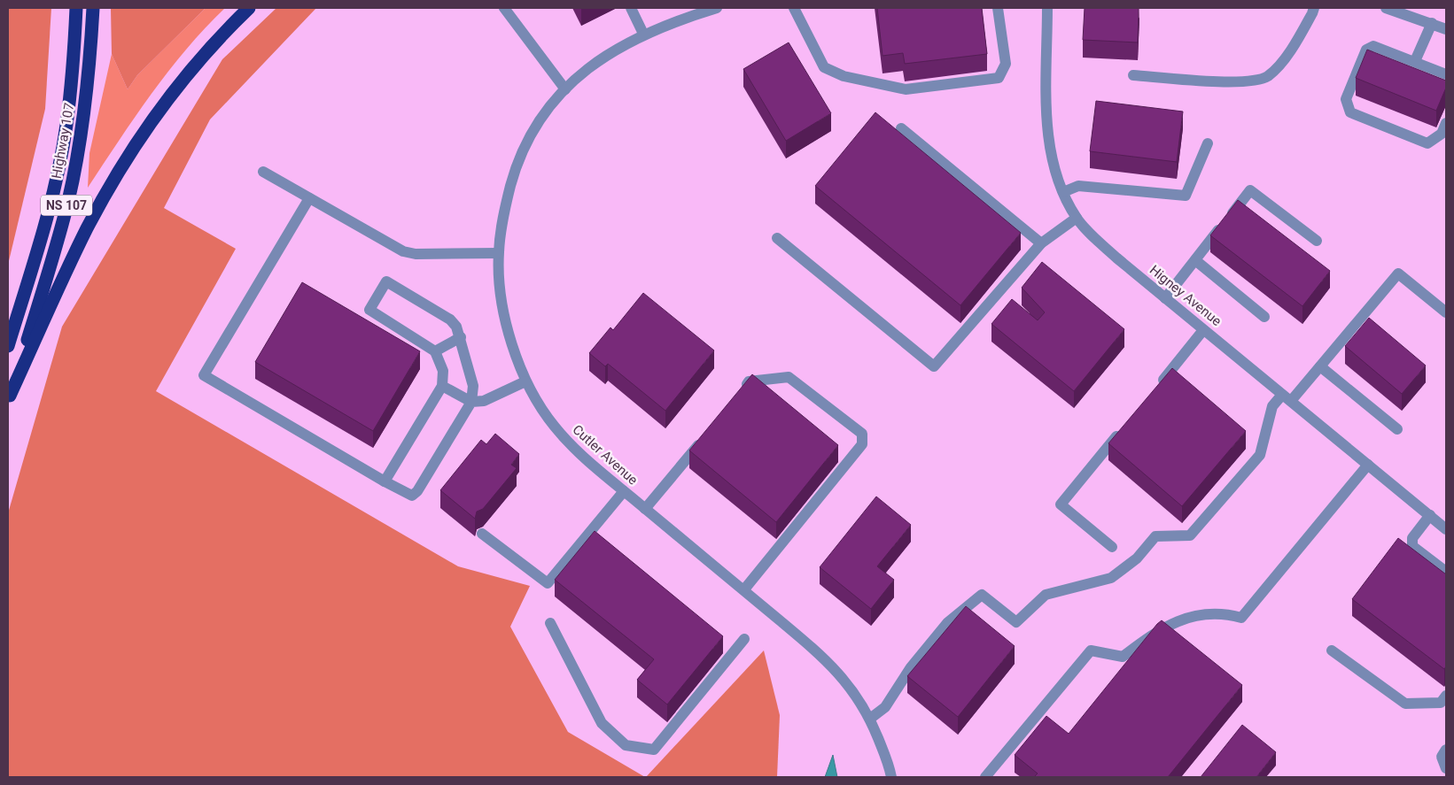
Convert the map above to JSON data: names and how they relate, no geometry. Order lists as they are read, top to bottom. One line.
{"streets":{"highway":["Highway 107","NS 107"],"street":["Higney Avenue","Cutler Avenue"]}}
